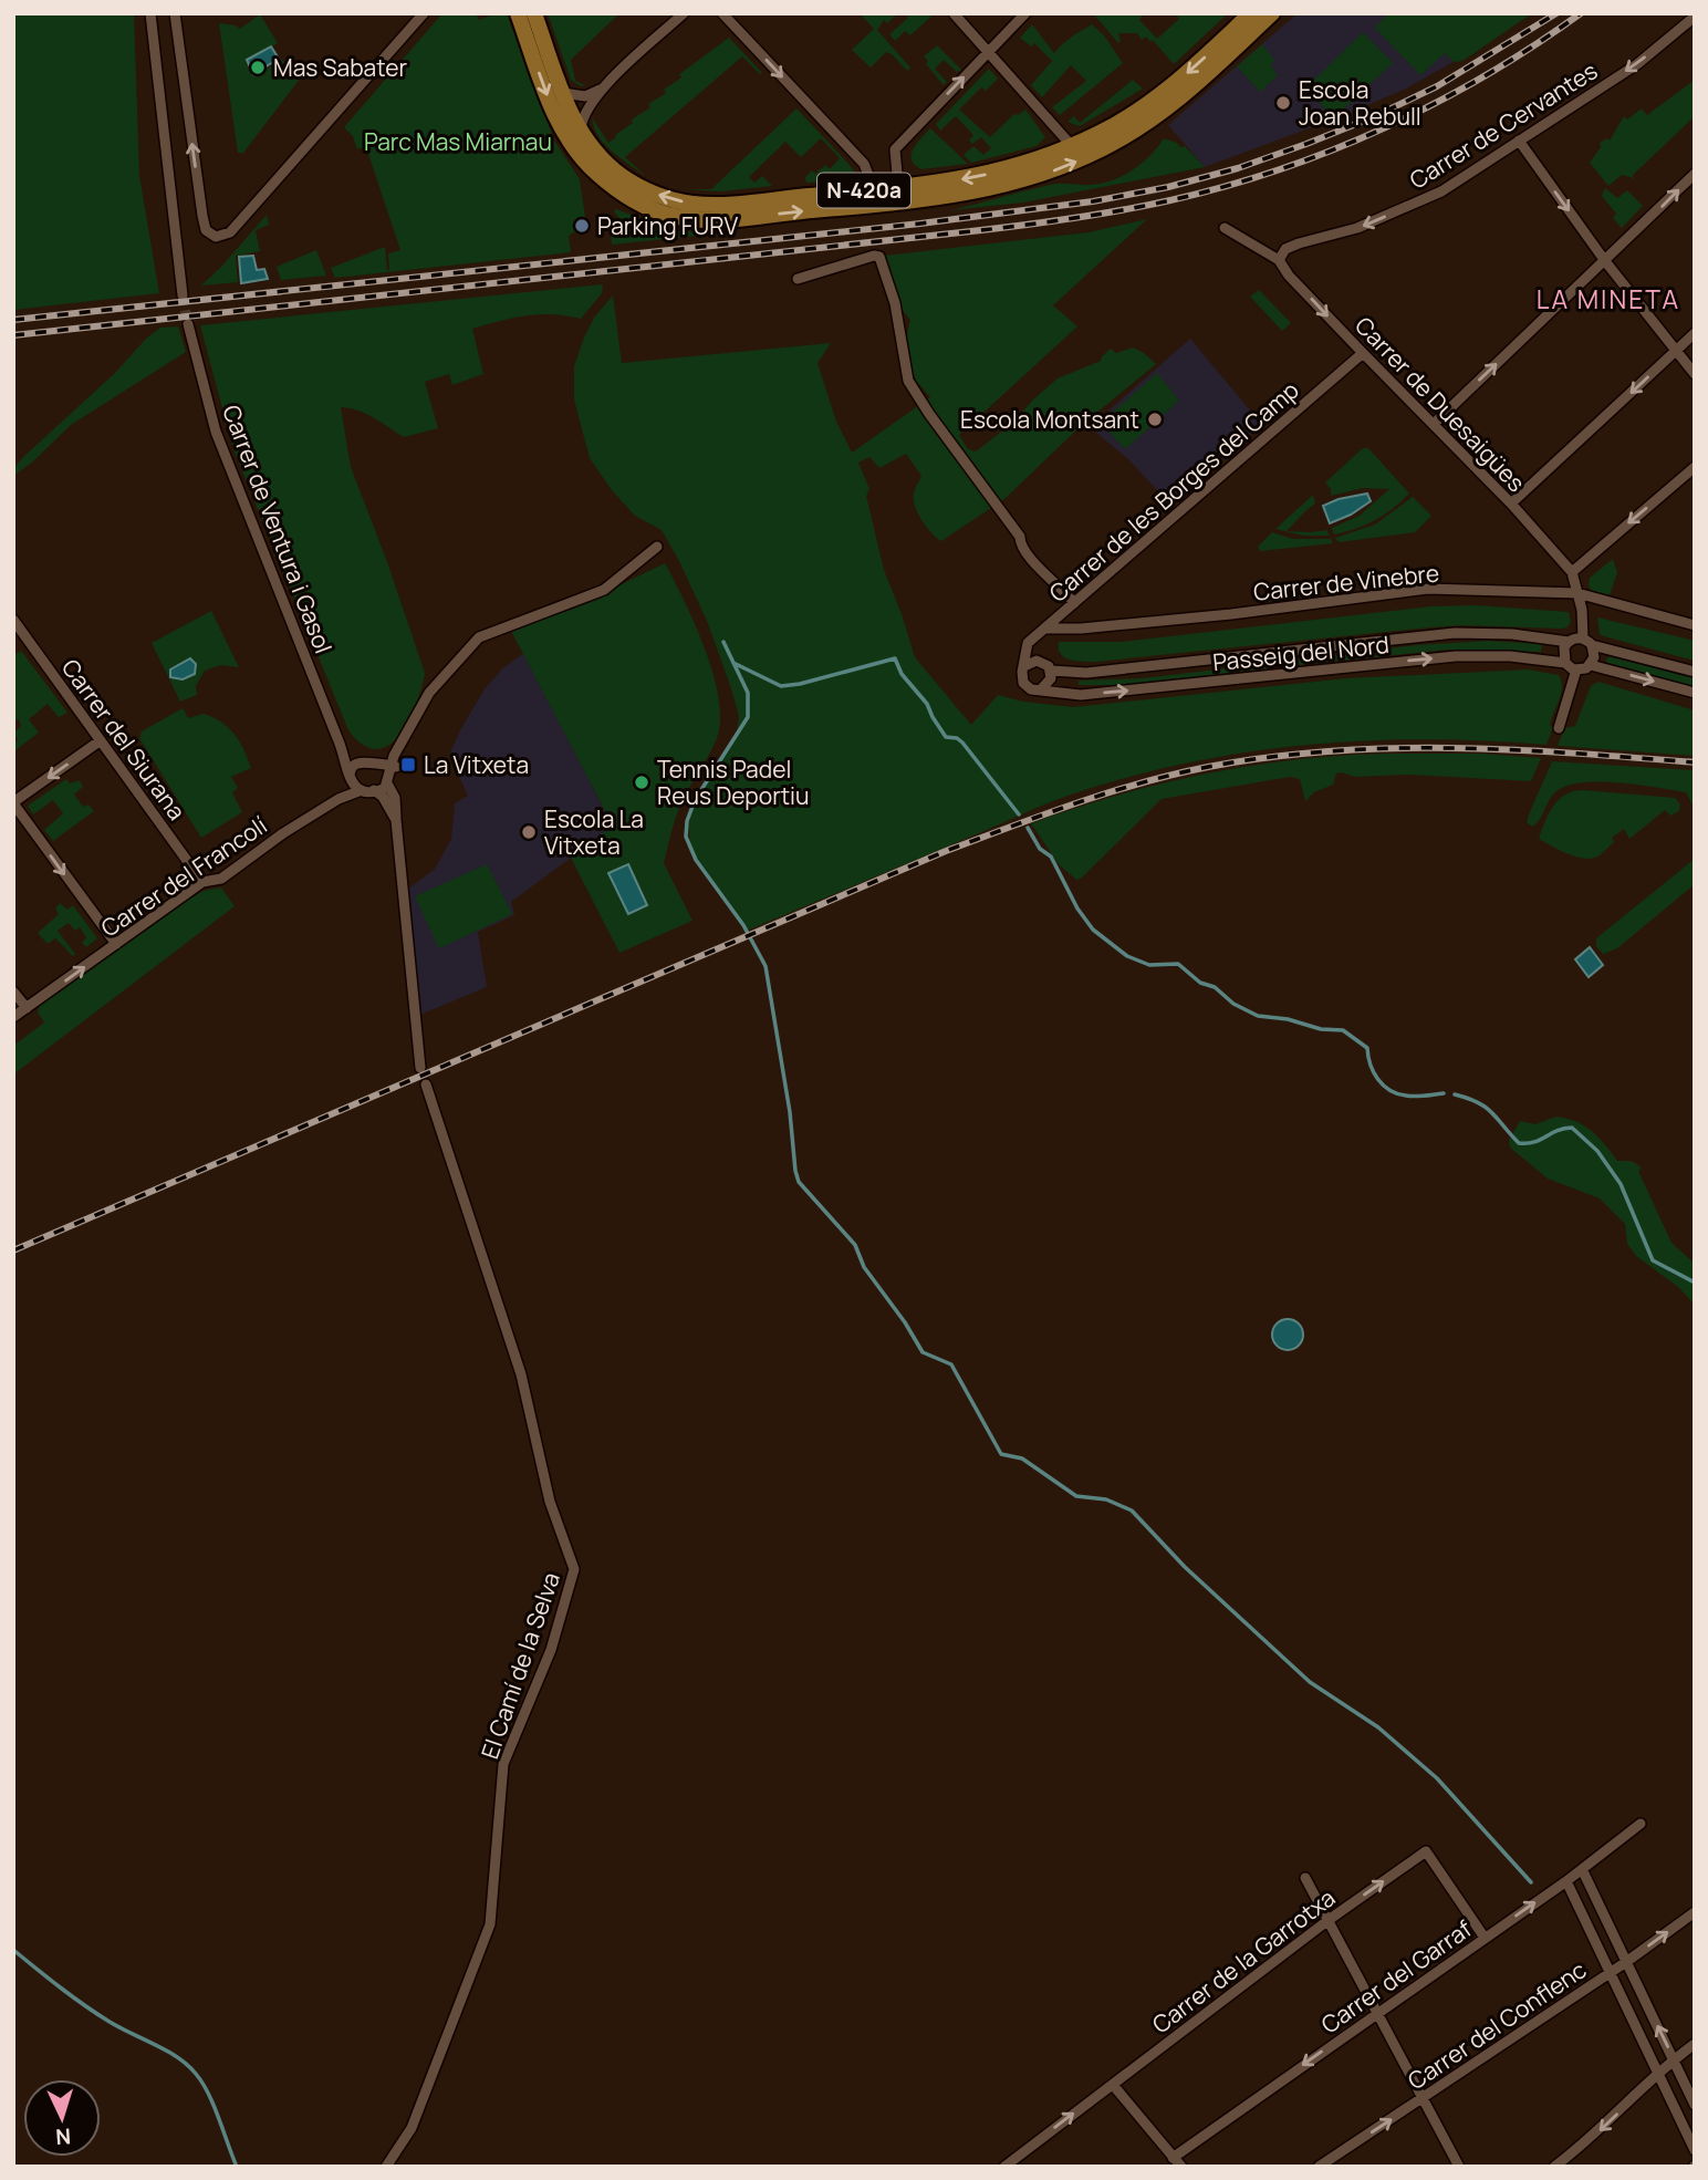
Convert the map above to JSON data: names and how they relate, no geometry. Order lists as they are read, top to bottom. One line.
{"streets":{"main road":["N-420a"],"street":["Carrer de Cervantes","Carrer de Duesaigües","Carrer de les Borges del Camp","Carrer de Ventura i Gasol","Carrer de Vinebre","Passeig del Nord","Carrer del Siurana","Carrer del Francolí","El Camí de la Selva","Carrer de la Garrotxa","Carrer del Garraf","Carrer del Conflenc"]},"crossings":[["Carrer de Cervantes","Carrer de Duesaigües"],["Carrer de Duesaigües","Carrer de les Borges del Camp"],["Carrer de Duesaigües","Carrer de Vinebre"],["Carrer de Duesaigües","Passeig del Nord"],["Carrer de les Borges del Camp","Carrer de Vinebre"],["Carrer de les Borges del Camp","Passeig del Nord"],["Carrer de Ventura i Gasol","Carrer del Francolí"],["Carrer del Siurana","Carrer del Francolí"],["Carrer de la Garrotxa","Carrer del Garraf"]],"one_way":["Carrer de Cervantes","Carrer del Conflenc"],"districts":["LA MINETA"],"parks":["Parc Mas Miarnau"],"places":{"other":["Mas Sabater","Escola Joan Rebull","Parking FURV","Escola Montsant","Tennis Padel Reus Deportiu","Escola La Vitxeta"],"transit":["La Vitxeta"]},"north":"bottom"}
